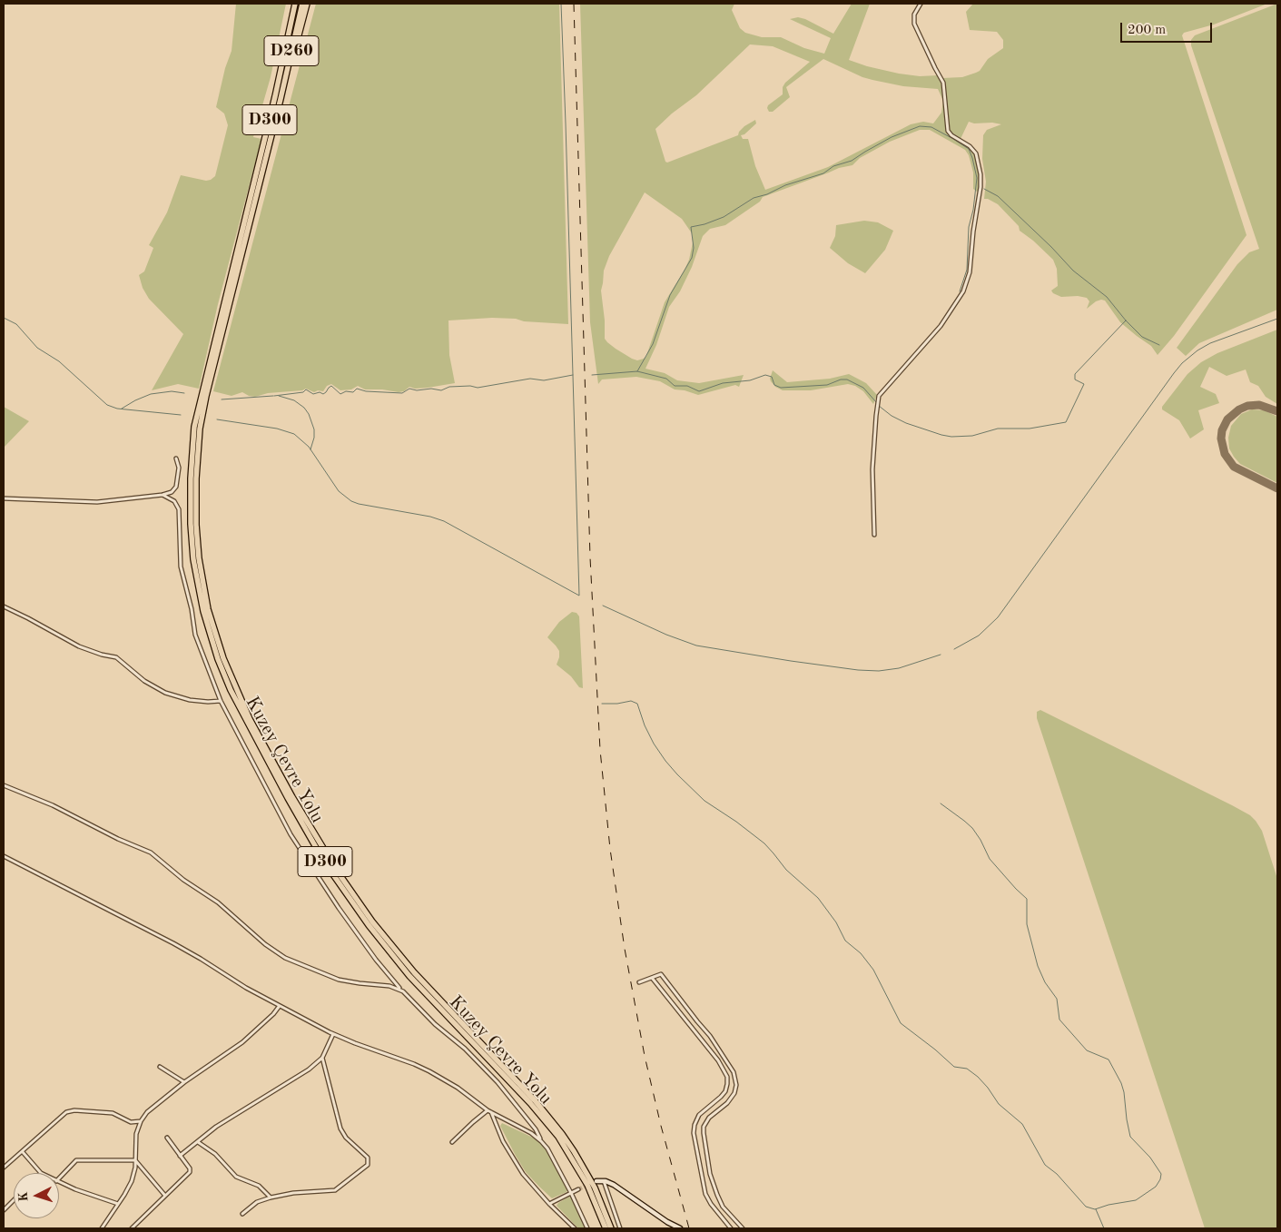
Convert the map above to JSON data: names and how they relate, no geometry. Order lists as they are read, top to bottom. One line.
{"streets":{"highway":["D260","D300","Kuzey Çevre Yolu"]},"crossings":[["D260","D300"],["D300","Kuzey Çevre Yolu"]],"scale_bar":"200 m","north":"left"}
